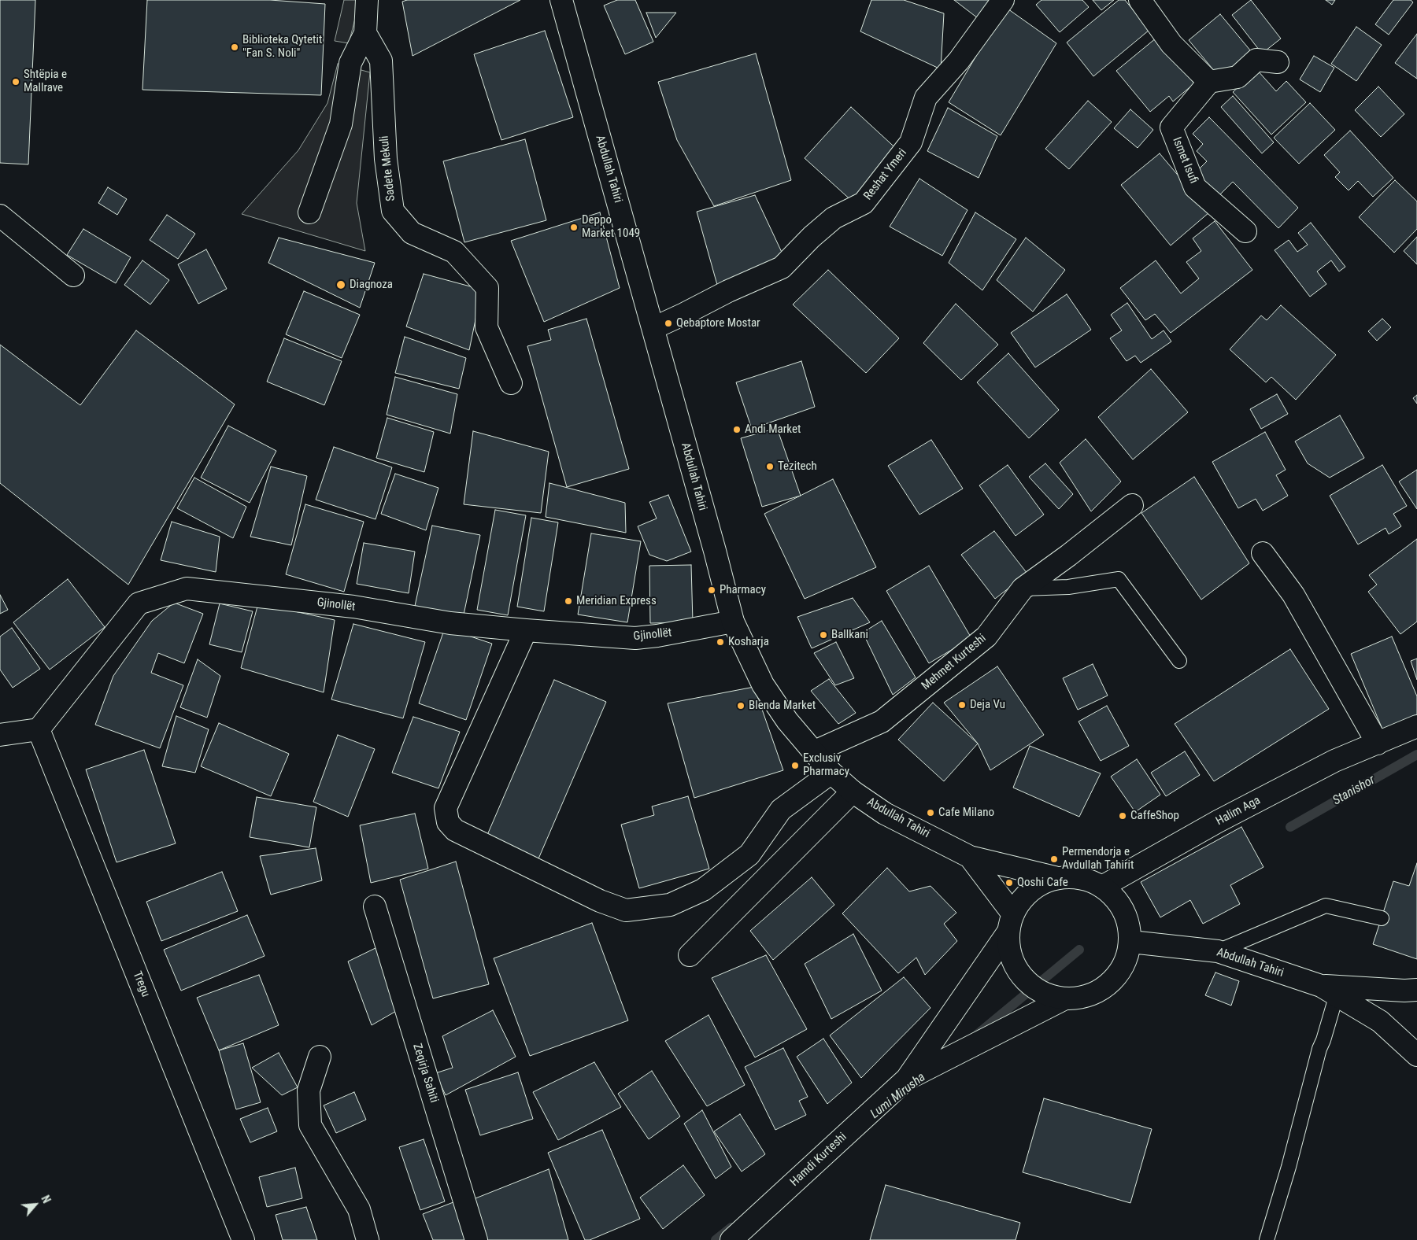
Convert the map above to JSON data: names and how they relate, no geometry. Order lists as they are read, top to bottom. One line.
{"streets":{"street":["Ismet Isufi","Sadete Mekuli","Abdullah Tahiri","Reshat Ymeri","Gjinollët","Mehmet Kurteshi","Halim Aga","Tregu","Zeqirja Sahiti","Hamdi Kurteshi"]},"crossings":[["Abdullah Tahiri","Reshat Ymeri"],["Abdullah Tahiri","Gjinollët"],["Abdullah Tahiri","Mehmet Kurteshi"],["Abdullah Tahiri","Halim Aga"],["Abdullah Tahiri","Hamdi Kurteshi"],["Gjinollët","Tregu"],["Halim Aga","Hamdi Kurteshi"]],"water":["Stanishor","Lumi Mirusha"],"places":["Biblioteka Qytetit \"Fan S. Noli\"","Shtëpia e Mallrave","Deppo Market 1049","Diagnoza","Qebaptore Mostar","Andi Market","Tezitech","Pharmacy","Meridian Express","Ballkani","Kosharja","Deja Vu","Blenda Market","Exclusiv Pharmacy","Cafe Milano","CaffeShop","Permendorja e Avdullah Tahirit","Qoshi Cafe"],"north":"top right"}
